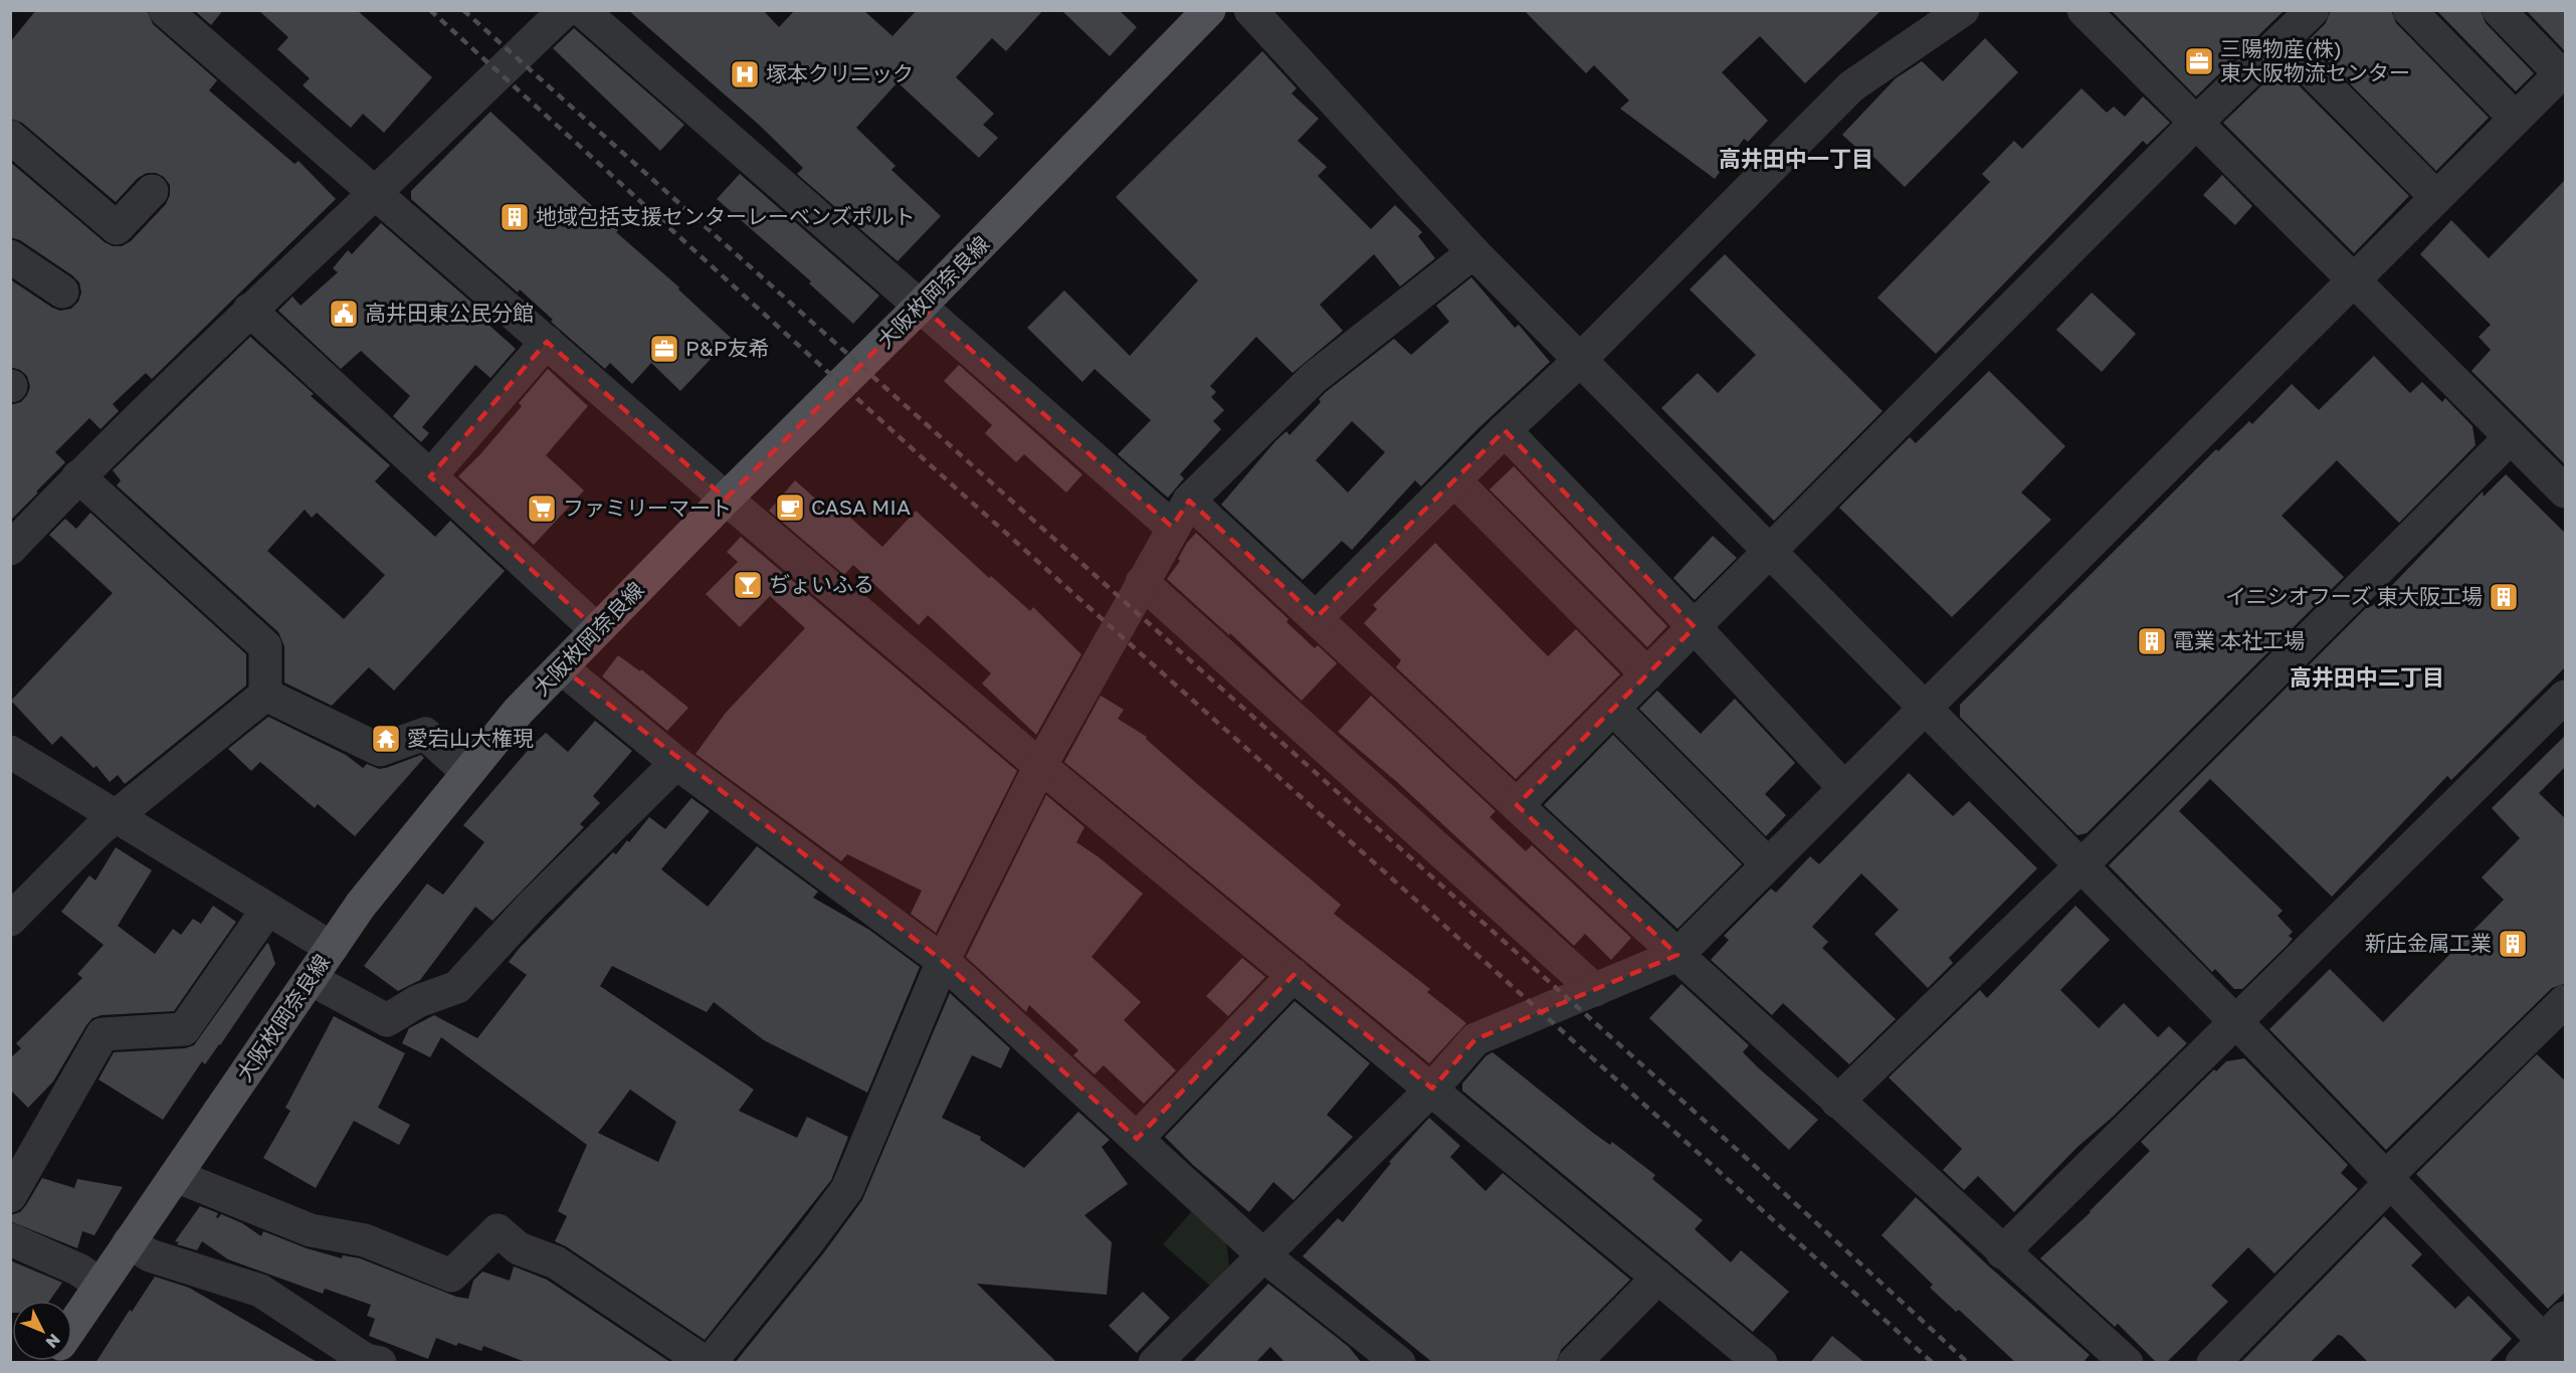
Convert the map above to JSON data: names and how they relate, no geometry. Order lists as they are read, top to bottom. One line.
{"streets":{"main road":["大阪枚岡奈良線"]},"districts":["高井田中一丁目","高井田中二丁目"],"places":{"office":["三陽物産(株) 東大阪物流センター","P&P友希"],"hospital":["塚本クリニック"],"building":["地域包括支援センターレーベンズポルト","イニシオフーズ 東大阪工場","電業 本社工場","新庄金属工業"],"public building":["高井田東公民分館"],"cafe":["CASA MIA"],"supermarket":["ファミリーマート"],"bar":["ぢょいふる"],"temple":["愛宕山大権現"]},"north":"bottom right"}
